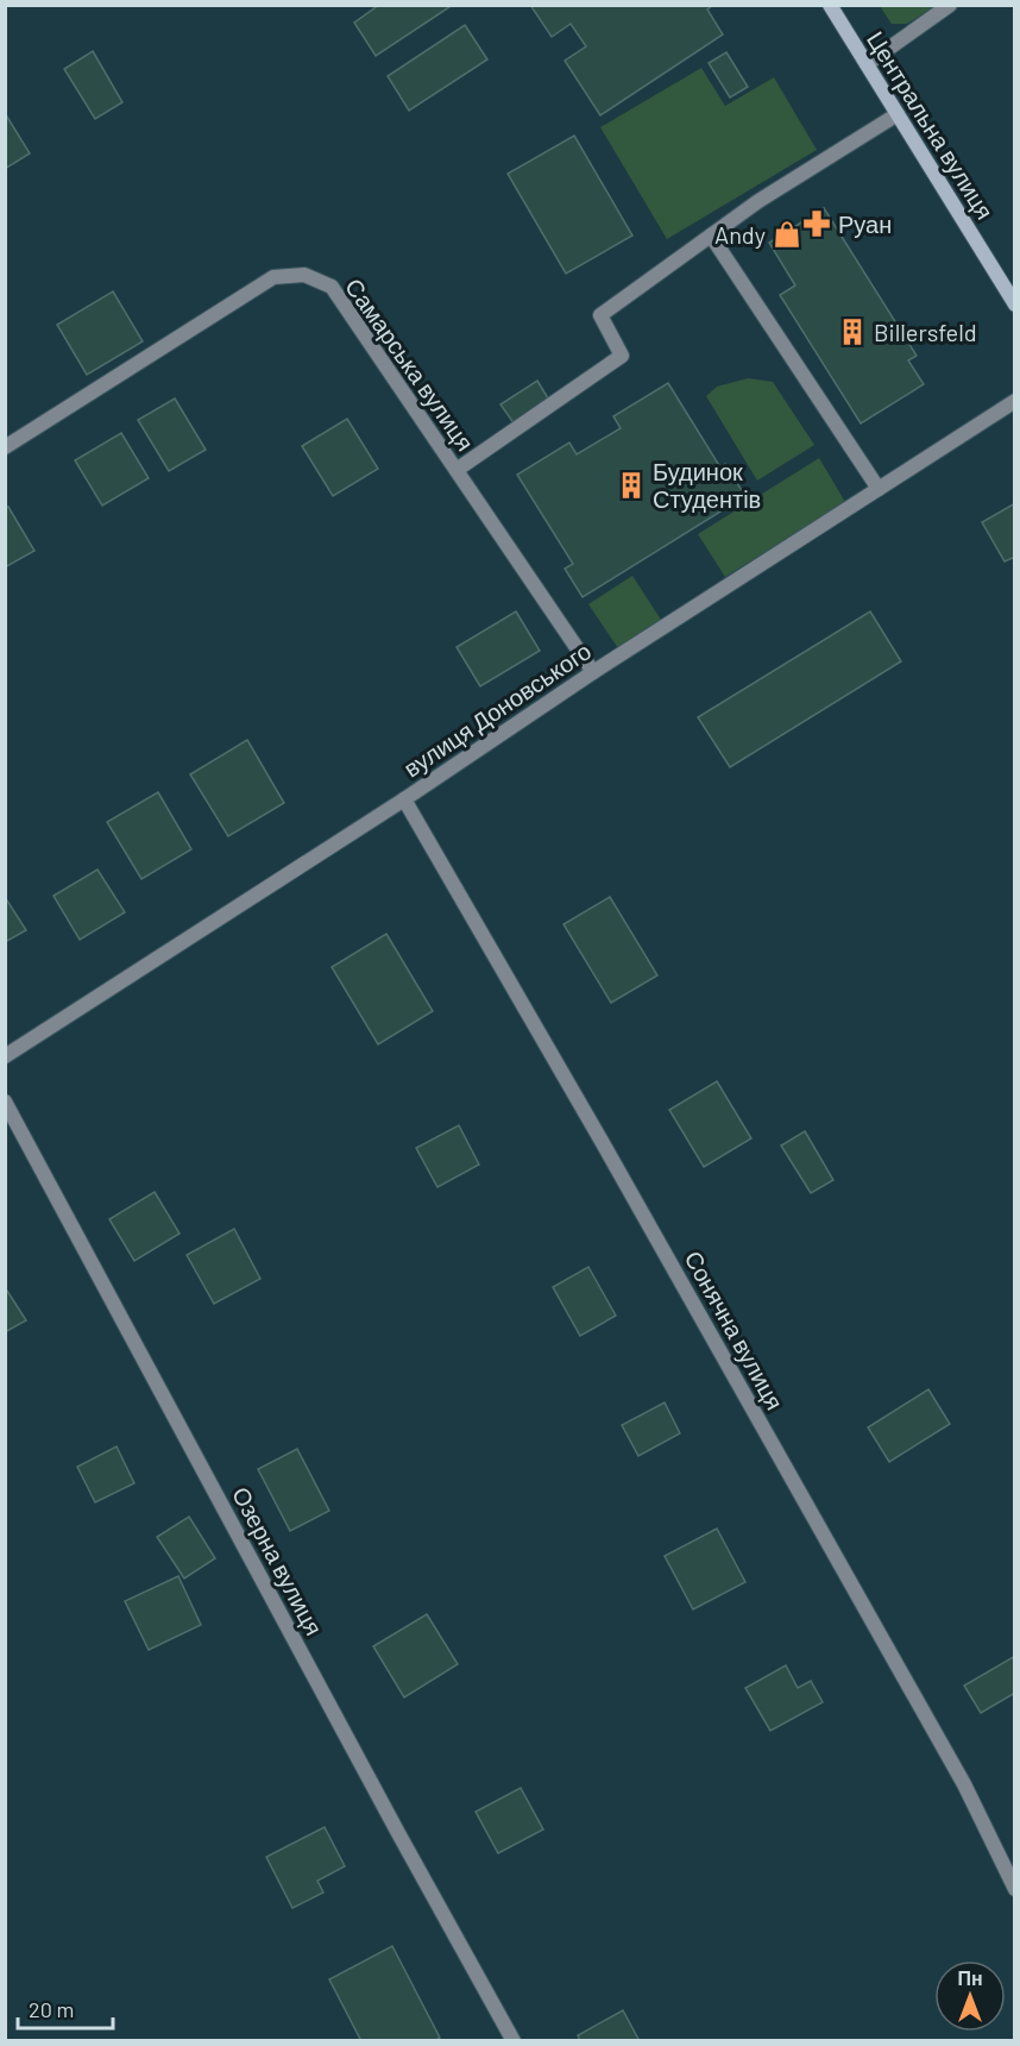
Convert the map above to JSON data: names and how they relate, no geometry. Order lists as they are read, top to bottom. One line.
{"streets":{"main road":["Центральна вулиця"],"street":["Самарська вулиця","вулиця Доновського","Сонячна вулиця","Озерна вулиця"]},"crossings":[["Самарська вулиця","вулиця Доновського"],["вулиця Доновського","Сонячна вулиця"]],"places":{"pharmacy":["Руан"],"shop":["Andy"],"building":["Billersfeld","Будинок Студентів"]},"scale_bar":"20 m","north":"top"}
